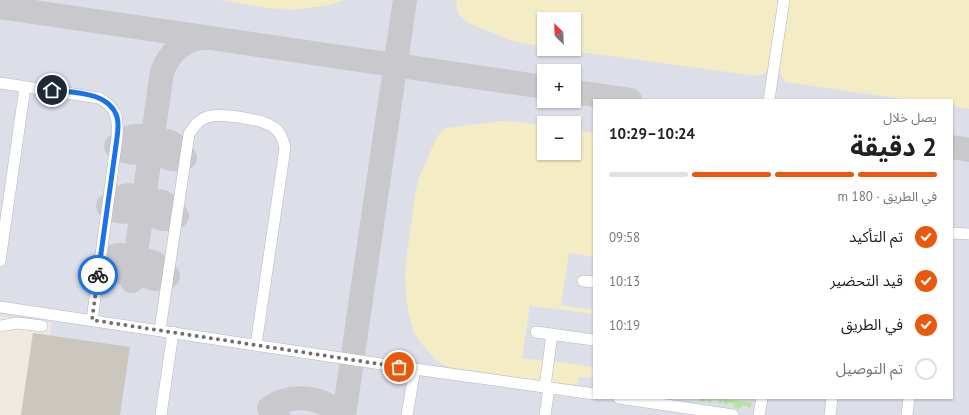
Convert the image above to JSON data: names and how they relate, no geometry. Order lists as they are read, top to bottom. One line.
{"north":"top left","page":{"map_buttons":["+","−"],"heading":["2 دقيقة","يصل خلال","10:24–10:29"],"bar":"في الطريق · 180 m","list":[["تم التأكيد","09:58"],["قيد التحضير","10:13"],["في الطريق","10:19"],"تم التوصيل"]}}
